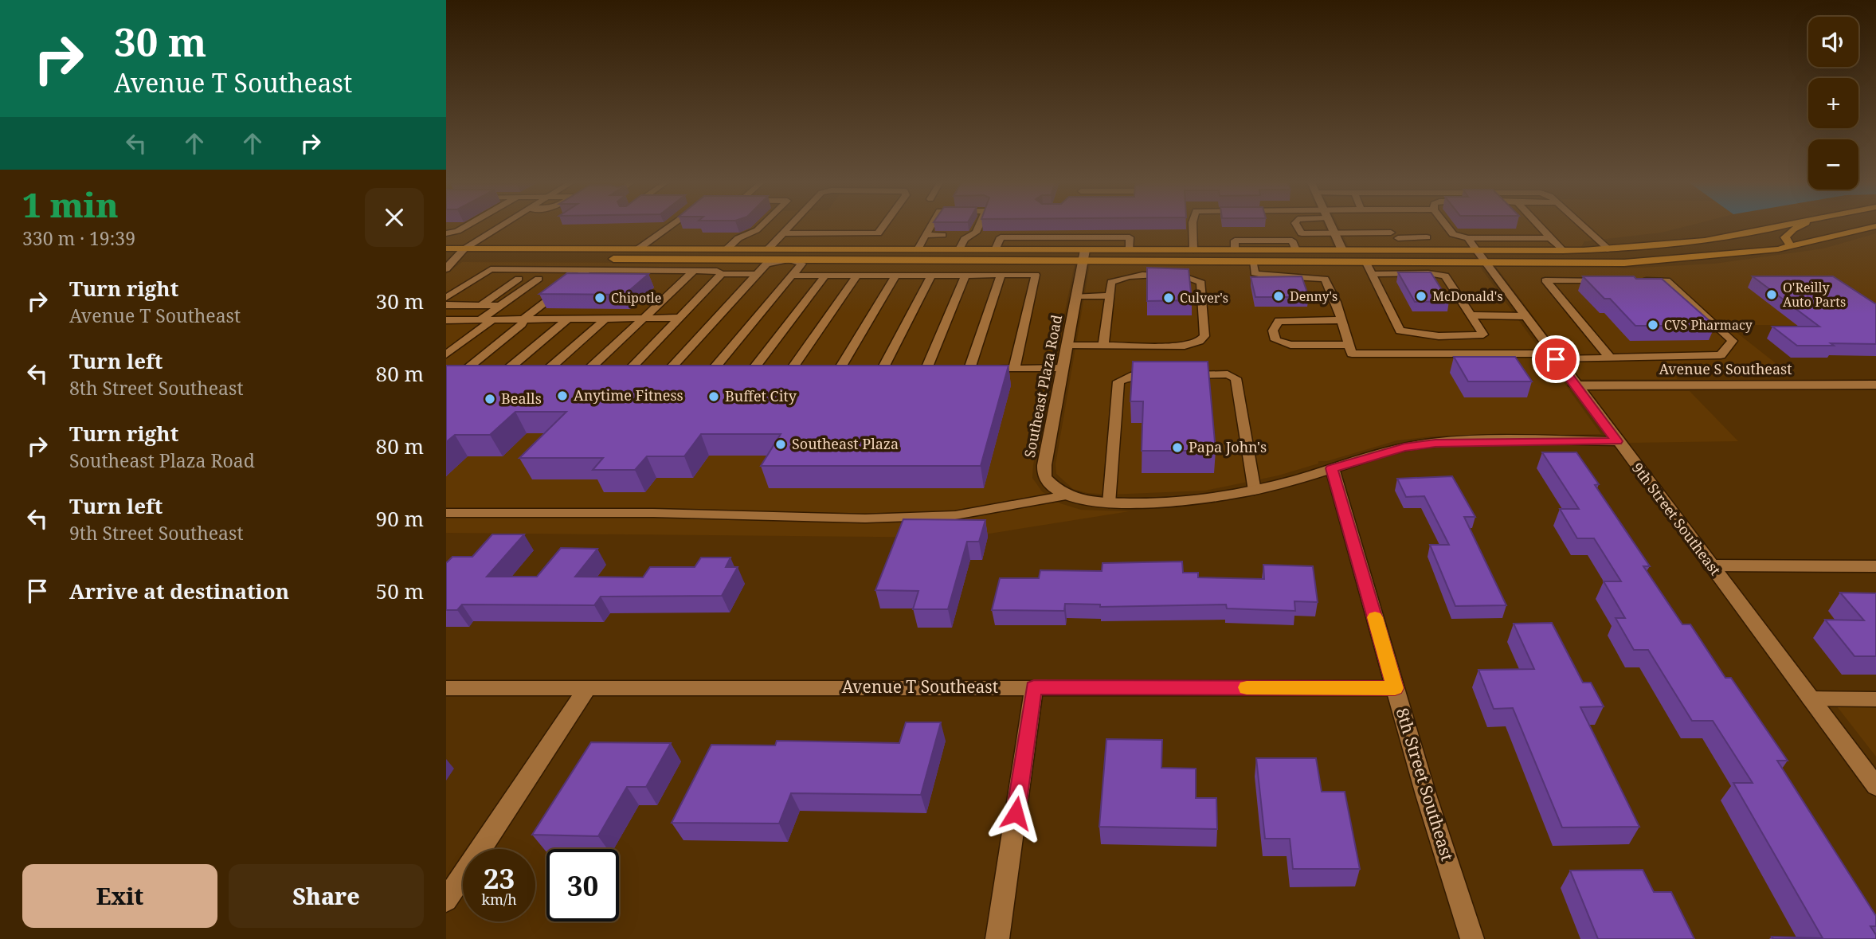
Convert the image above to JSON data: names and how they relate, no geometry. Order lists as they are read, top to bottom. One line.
{"streets":{"street":["Avenue S Southeast","Southeast Plaza Road","9th Street Southeast","Avenue T Southeast","8th Street Southeast"]},"crossings":[["Avenue S Southeast","9th Street Southeast"],["Southeast Plaza Road","9th Street Southeast"],["Southeast Plaza Road","8th Street Southeast"],["Avenue T Southeast","8th Street Southeast"]],"places":["O'Reilly Auto Parts","Denny's","McDonald's","Chipotle","Culver's","CVS Pharmacy","Anytime Fitness","Buffet City","Bealls","Southeast Plaza","Papa John's"],"page":{"turn":["30 m","Avenue T Southeast"],"map_buttons":["+","−"],"heading":["1 min","330 m · 19:39"],"list":[{"name":"Turn right","note":"Avenue T Southeast","value":"30 m"},{"name":"Turn left","note":"8th Street Southeast","value":"80 m"},{"name":"Turn right","note":"Southeast Plaza Road","value":"80 m"},{"name":"Turn left","note":"9th Street Southeast","value":"90 m"},{"name":"Arrive at destination","value":"50 m"}],"speed":"23 km/h","limit":"30","buttons":["Exit","Share"]}}
